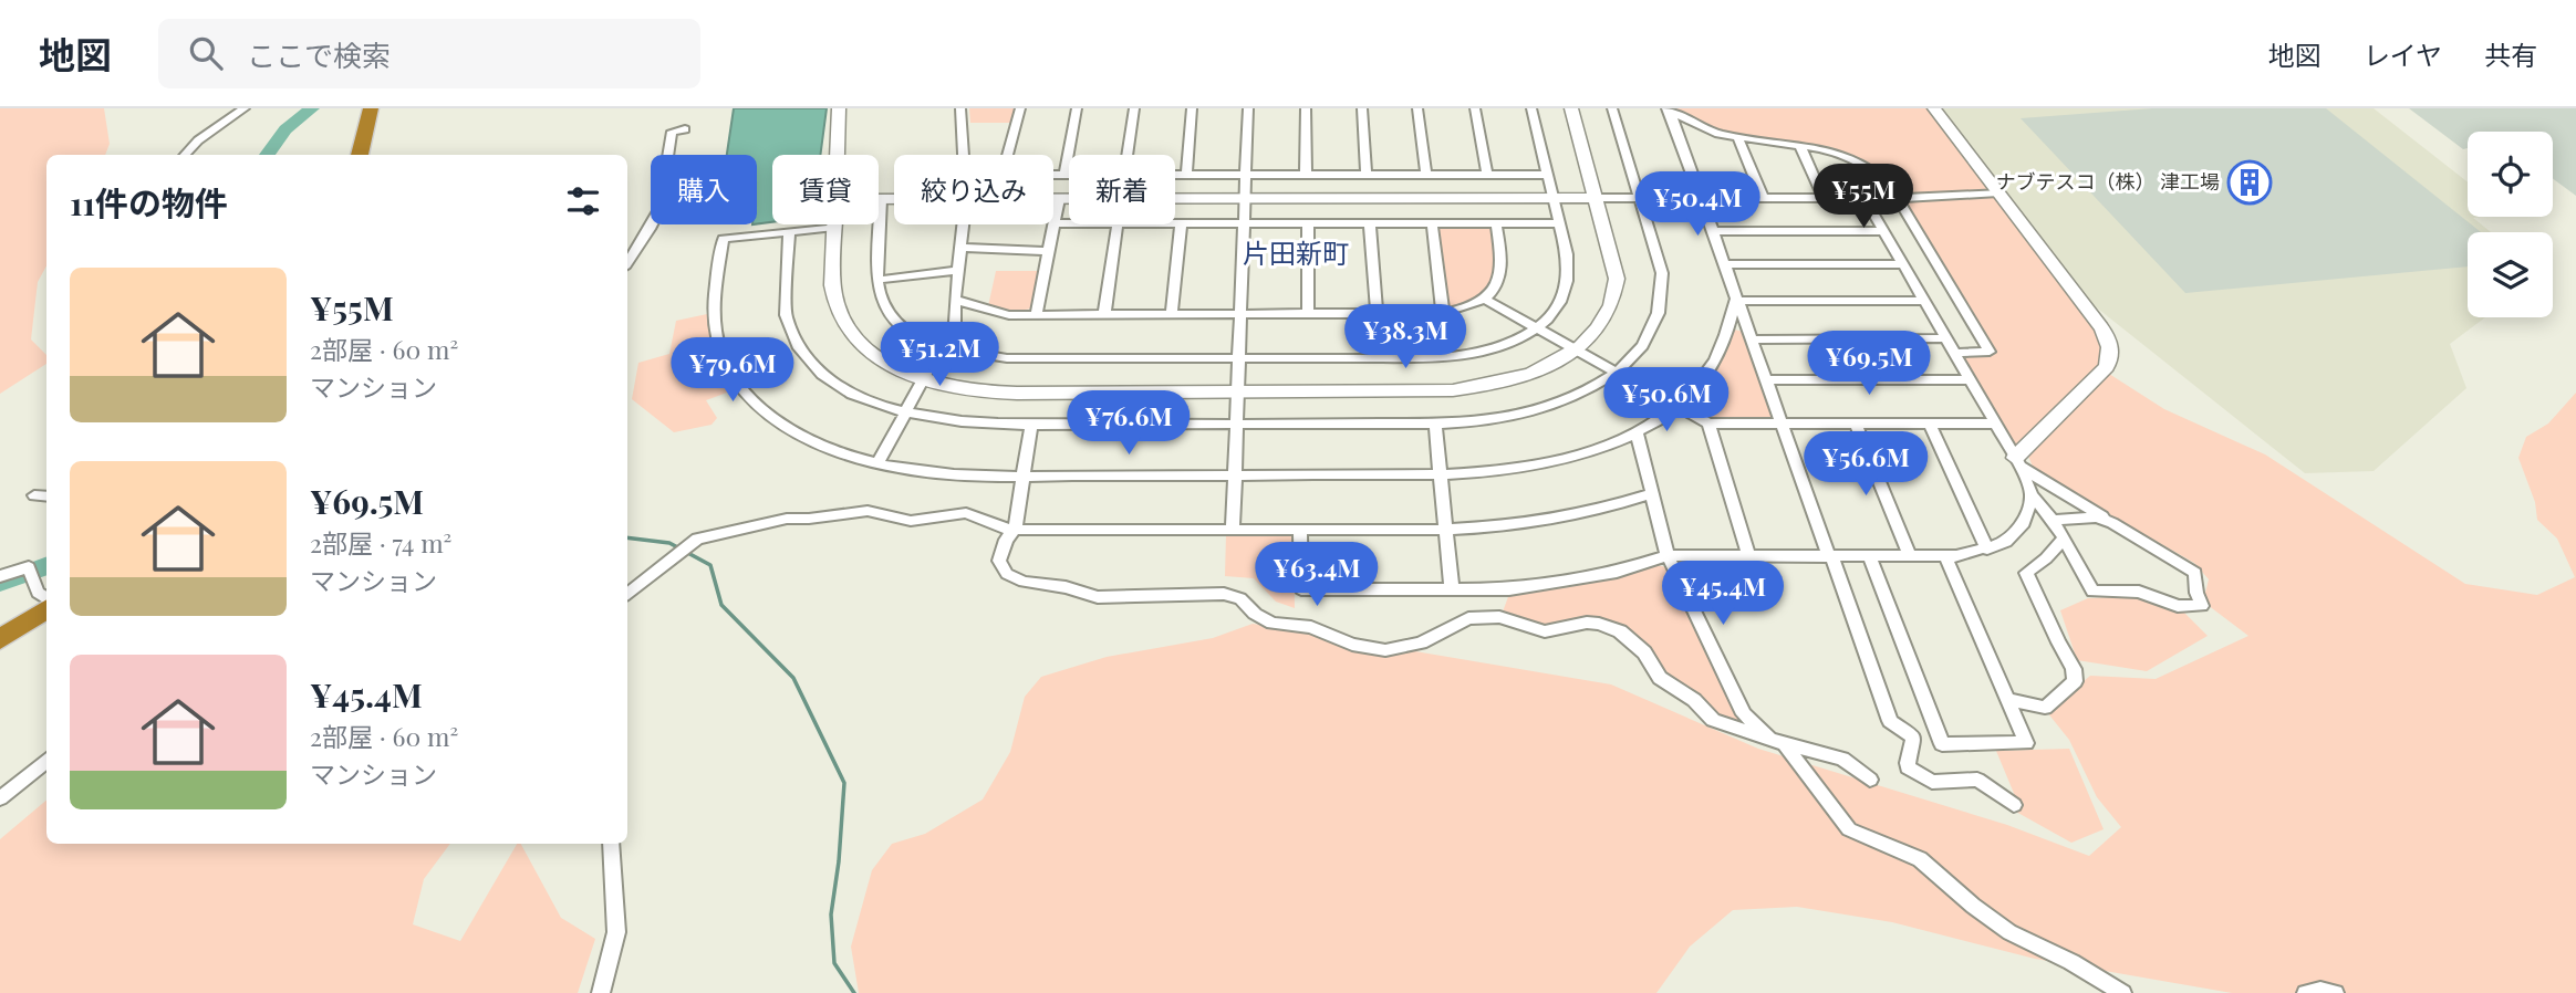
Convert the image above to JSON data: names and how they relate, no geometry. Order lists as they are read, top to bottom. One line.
{"districts":["片田新町"],"places":{"building":["ナブテスコ（株） 津工場"]},"page":{"header":"地図","search":"ここで検索","nav":["地図","レイヤ","共有"],"chip":["購入","賃貸","絞り込み","新着"],"heading":"11件の物件","price":["¥55M","¥50.4M","¥38.3M","¥51.2M","¥69.5M","¥79.6M","¥50.6M","¥76.6M","¥56.6M","¥63.4M","¥45.4M"],"list":[{"name":"¥55M","note":"2部屋 · 60 m² · マンション"},{"name":"¥69.5M","note":"2部屋 · 74 m² · マンション"},{"name":"¥45.4M","note":"2部屋 · 60 m² · マンション"}]}}
